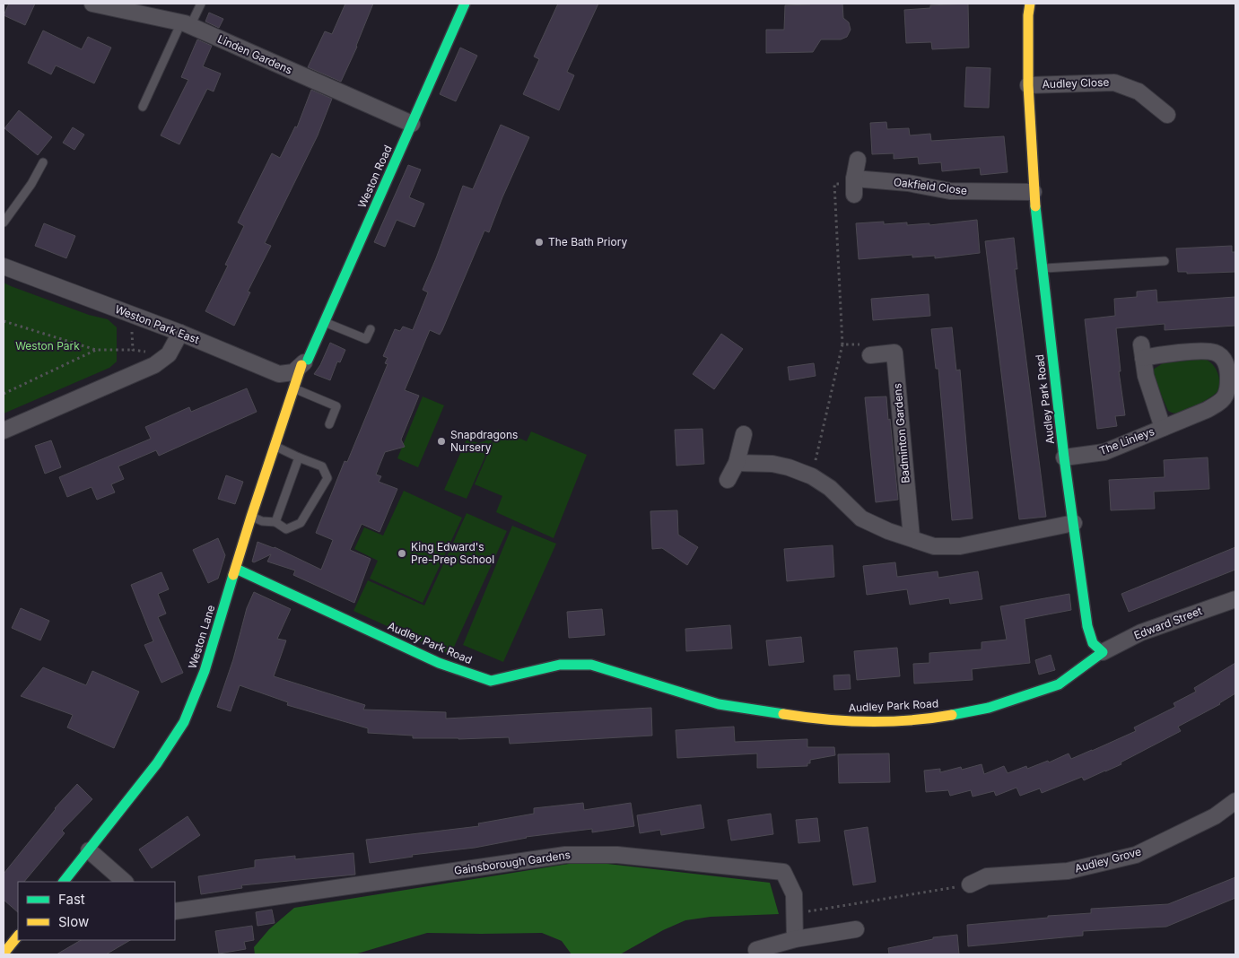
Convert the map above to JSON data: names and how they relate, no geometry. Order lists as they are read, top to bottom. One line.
{"streets":{"street":["Linden Gardens","Audley Close","Weston Road","Oakfield Close","Weston Park East","Audley Park Road","Badminton Gardens","The Linleys","Edward Street","Weston Lane","Audley Grove","Gainsborough Gardens"]},"crossings":[["Linden Gardens","Weston Road"],["Audley Close","Audley Park Road"],["Weston Road","Weston Park East"],["Weston Road","Weston Lane"],["Oakfield Close","Audley Park Road"],["Weston Park East","Weston Lane"],["Audley Park Road","The Linleys"],["Audley Park Road","Edward Street"],["Audley Park Road","Weston Lane"]],"parks":["Weston Park"],"places":["The Bath Priory","Snapdragons Nursery","King Edward's Pre-Prep School"],"legend":["Fast","Slow"]}
